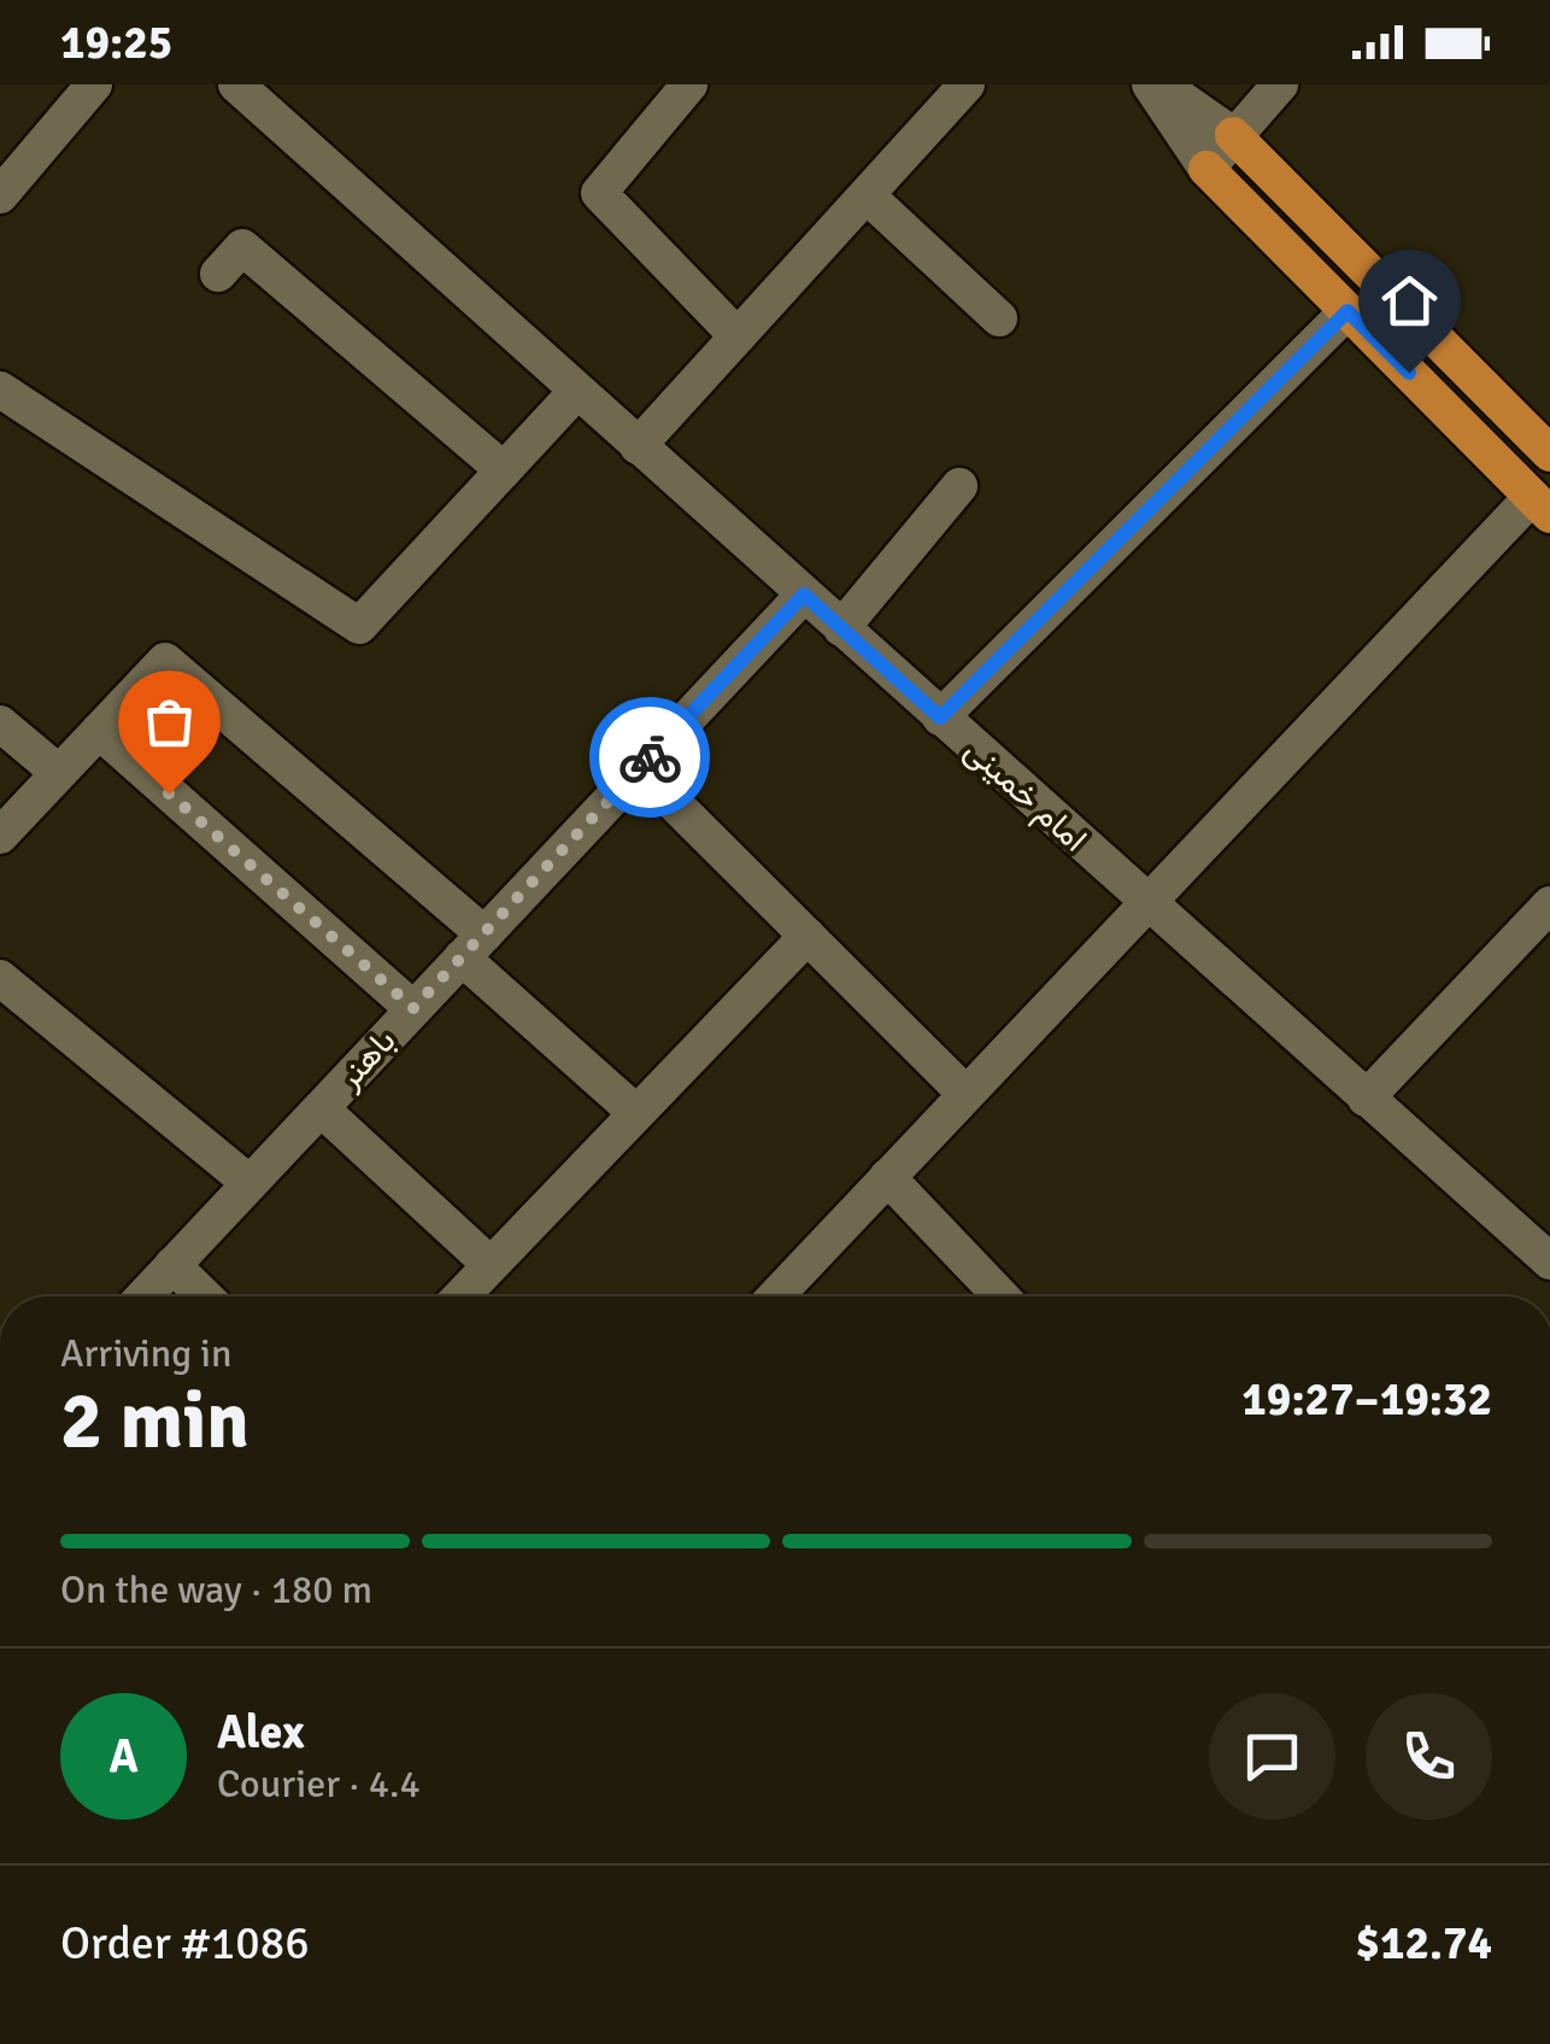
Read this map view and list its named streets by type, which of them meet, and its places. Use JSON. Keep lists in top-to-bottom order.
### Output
{
  "streets": {
    "street": ["امام خمینی", "باهنر"]
  },
  "crossings": [
    ["امام خمینی", "باهنر"]
  ],
  "page": {
    "status": "19:25",
    "heading": ["2 min", "Arriving in", "19:27–19:32"],
    "panel": [
      "Alex",
      "Courier · 4.4",
      "Order #1086",
      "$12.74"
    ],
    "bar": "On the way · 180 m",
    "round": "A"
  }
}
